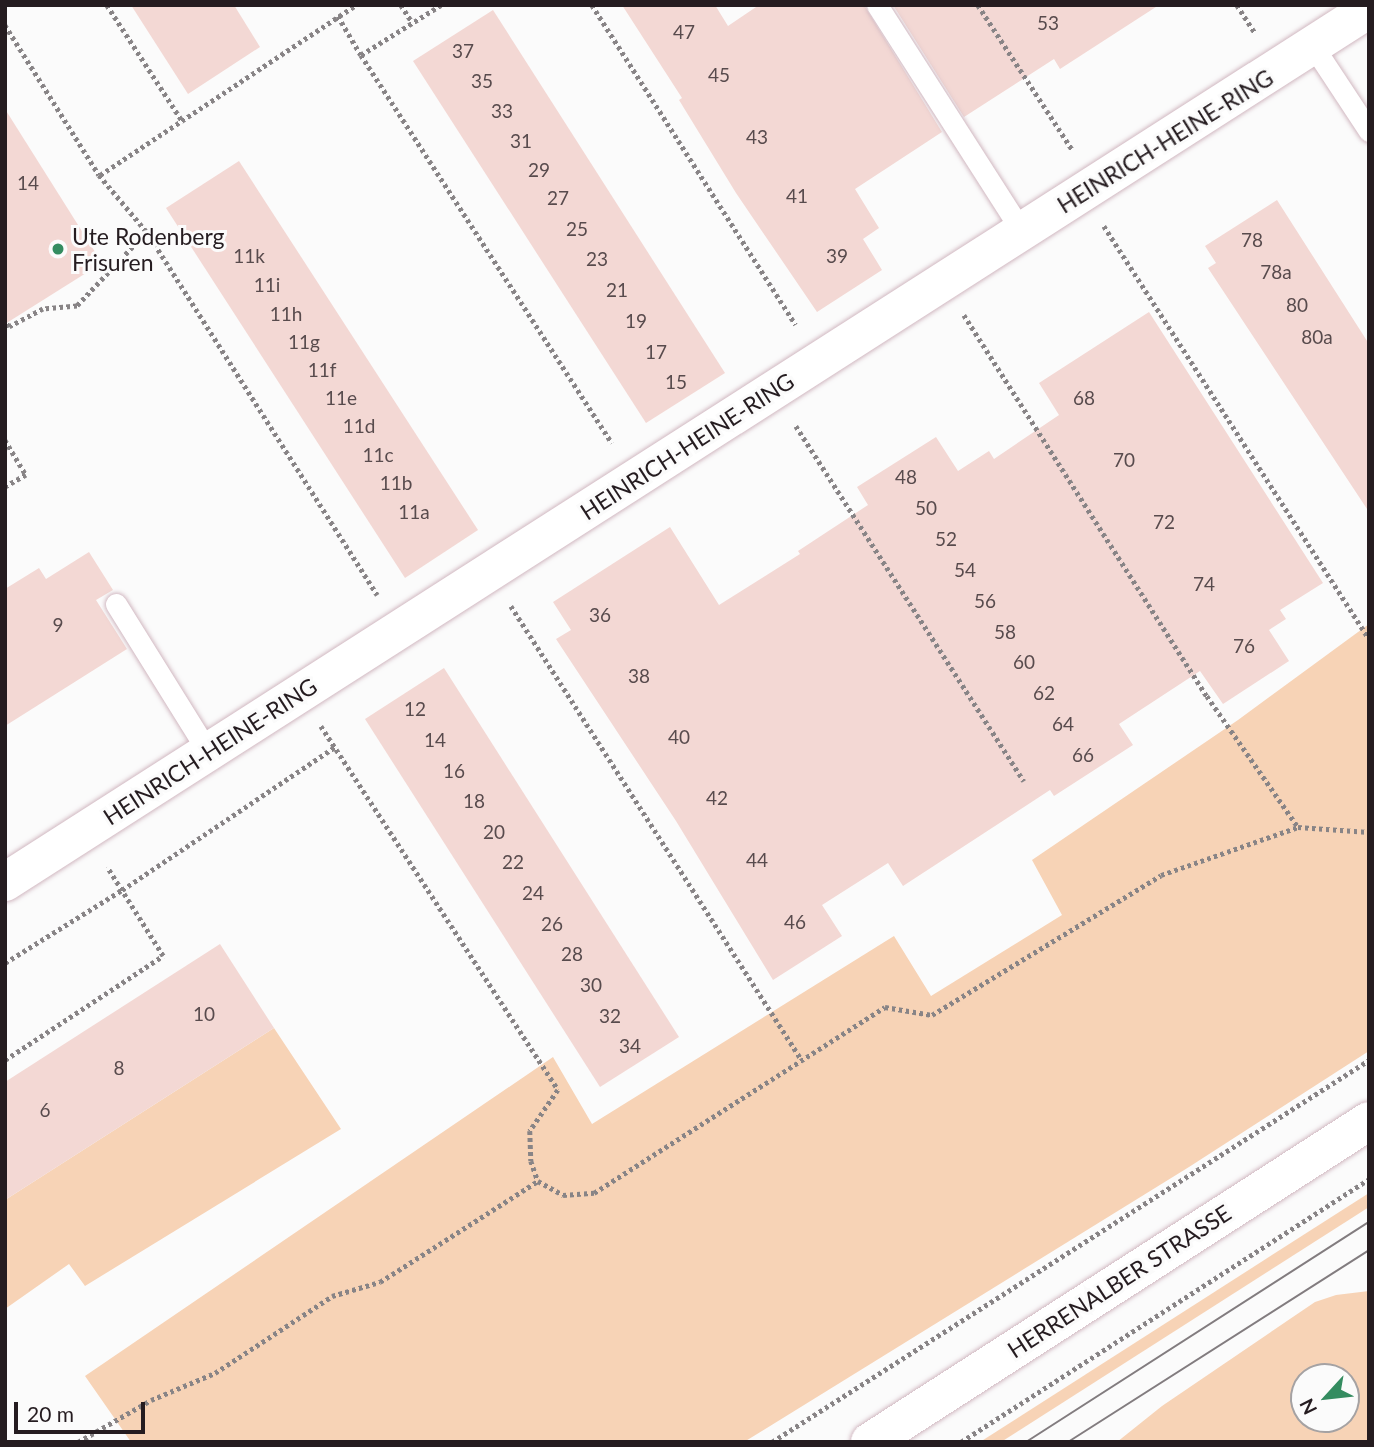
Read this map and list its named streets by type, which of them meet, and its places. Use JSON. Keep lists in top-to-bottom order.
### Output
{
  "streets": {
    "street": ["HEINRICH-HEINE-RING", "HERRENALBER STRASSE"]
  },
  "places": ["Ute Rodenberg Frisuren"],
  "house_numbers": [
    "53",
    "47",
    "37",
    "45",
    "35",
    "33",
    "43",
    "31",
    "29",
    "14",
    "41",
    "27",
    "25",
    "78",
    "11k",
    "39",
    "23",
    "78a",
    "11i",
    "21",
    "80",
    "11h",
    "19",
    "80a",
    "11g",
    "17",
    "11f",
    "15",
    "11e",
    "68",
    "11d",
    "11c",
    "70",
    "48",
    "11b",
    "50",
    "11a",
    "72",
    "52",
    "54",
    "74",
    "56",
    "36",
    "9",
    "58",
    "76",
    "60",
    "38",
    "62",
    "12",
    "64",
    "40",
    "14",
    "66",
    "16",
    "42",
    "18",
    "20",
    "44",
    "22",
    "24",
    "46",
    "26",
    "28",
    "30",
    "10",
    "32",
    "34",
    "8",
    "6"
  ],
  "scale_bar": "20 m",
  "north": "bottom left"
}
